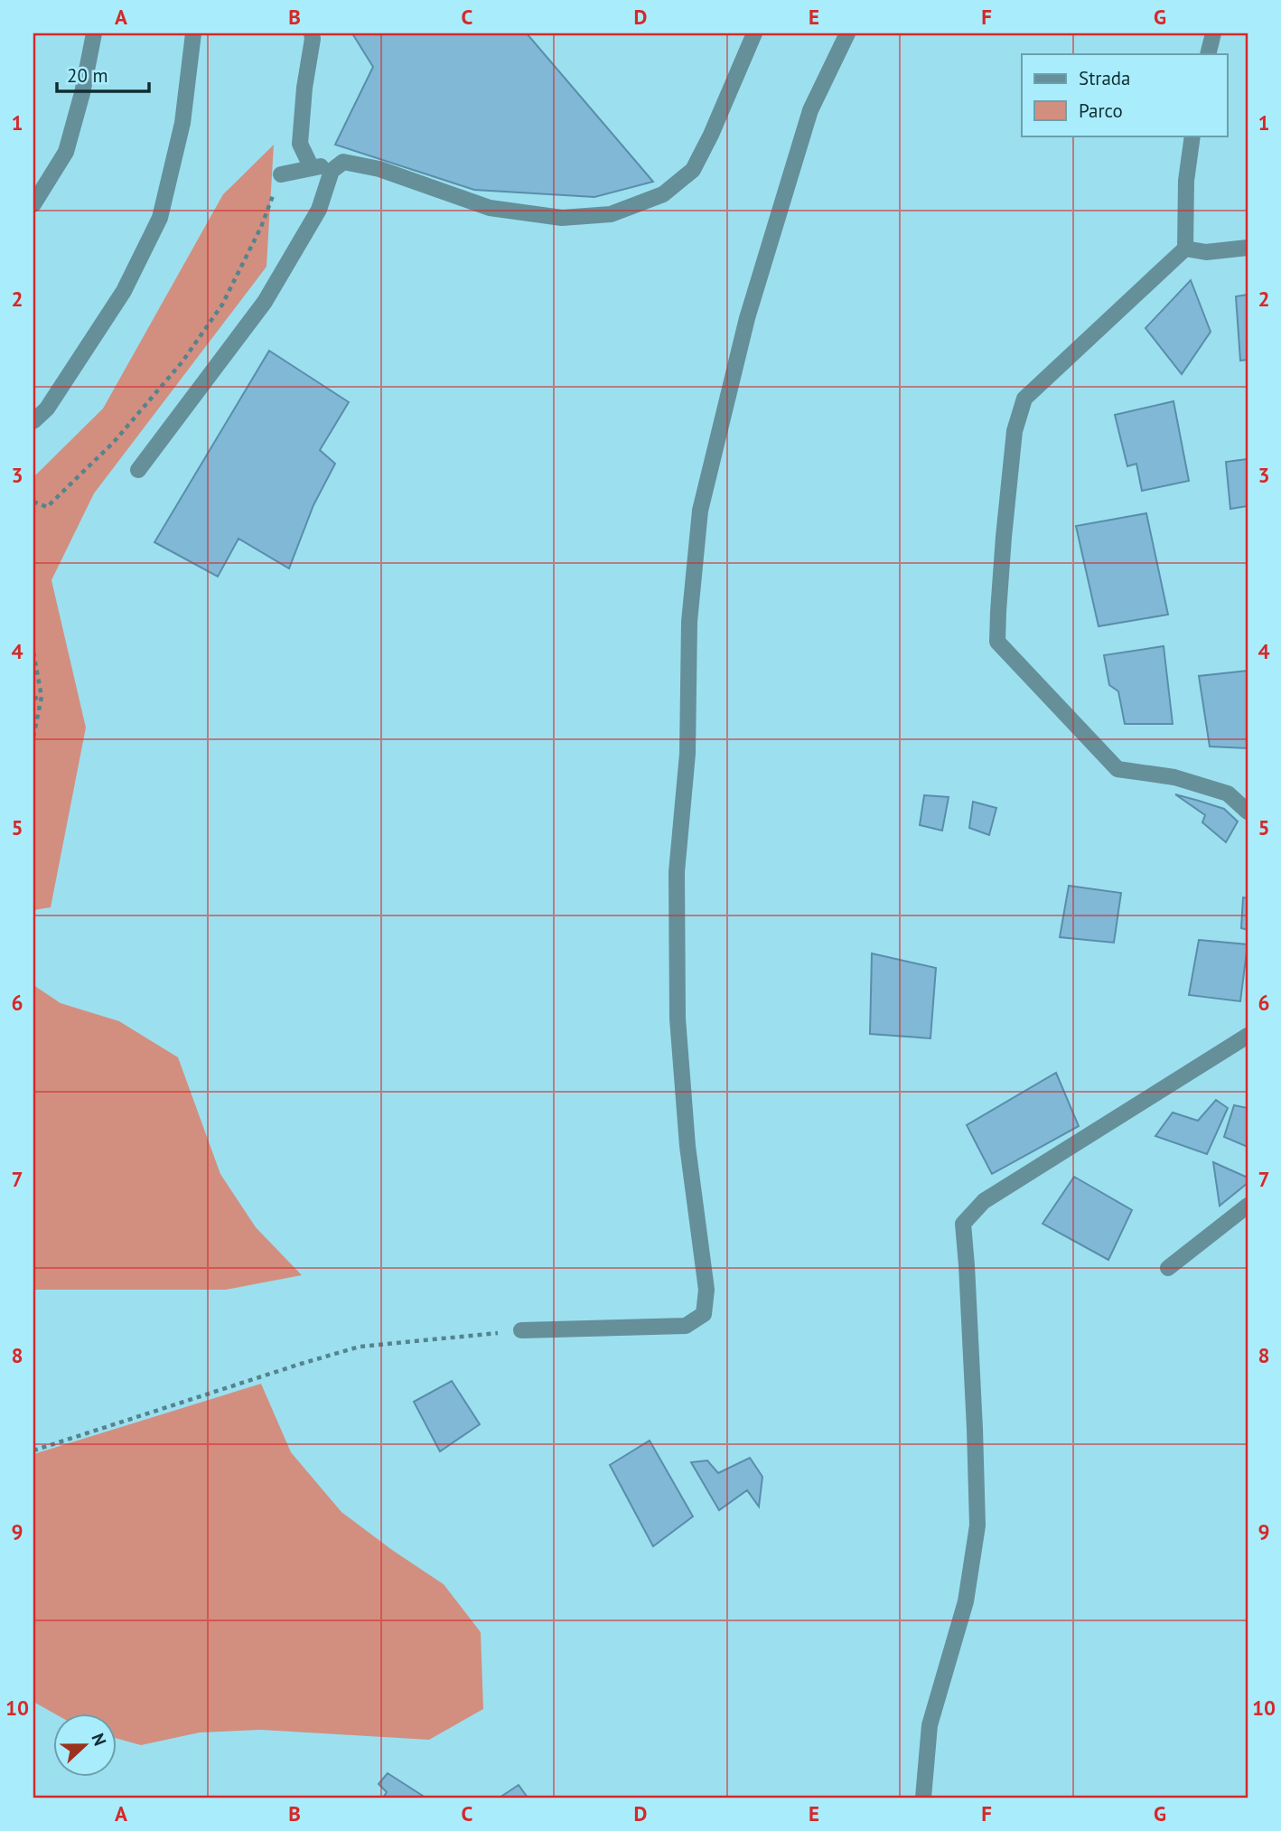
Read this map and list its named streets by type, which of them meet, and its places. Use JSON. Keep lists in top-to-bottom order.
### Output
{
  "legend": ["Strada", "Parco"],
  "scale_bar": "20 m",
  "north": "right",
  "grid": {
    "columns": [
      "A",
      "B",
      "C",
      "D",
      "E",
      "F",
      "G"
    ],
    "rows": [
      "1",
      "2",
      "3",
      "4",
      "5",
      "6",
      "7",
      "8",
      "9",
      "10"
    ]
  }
}
